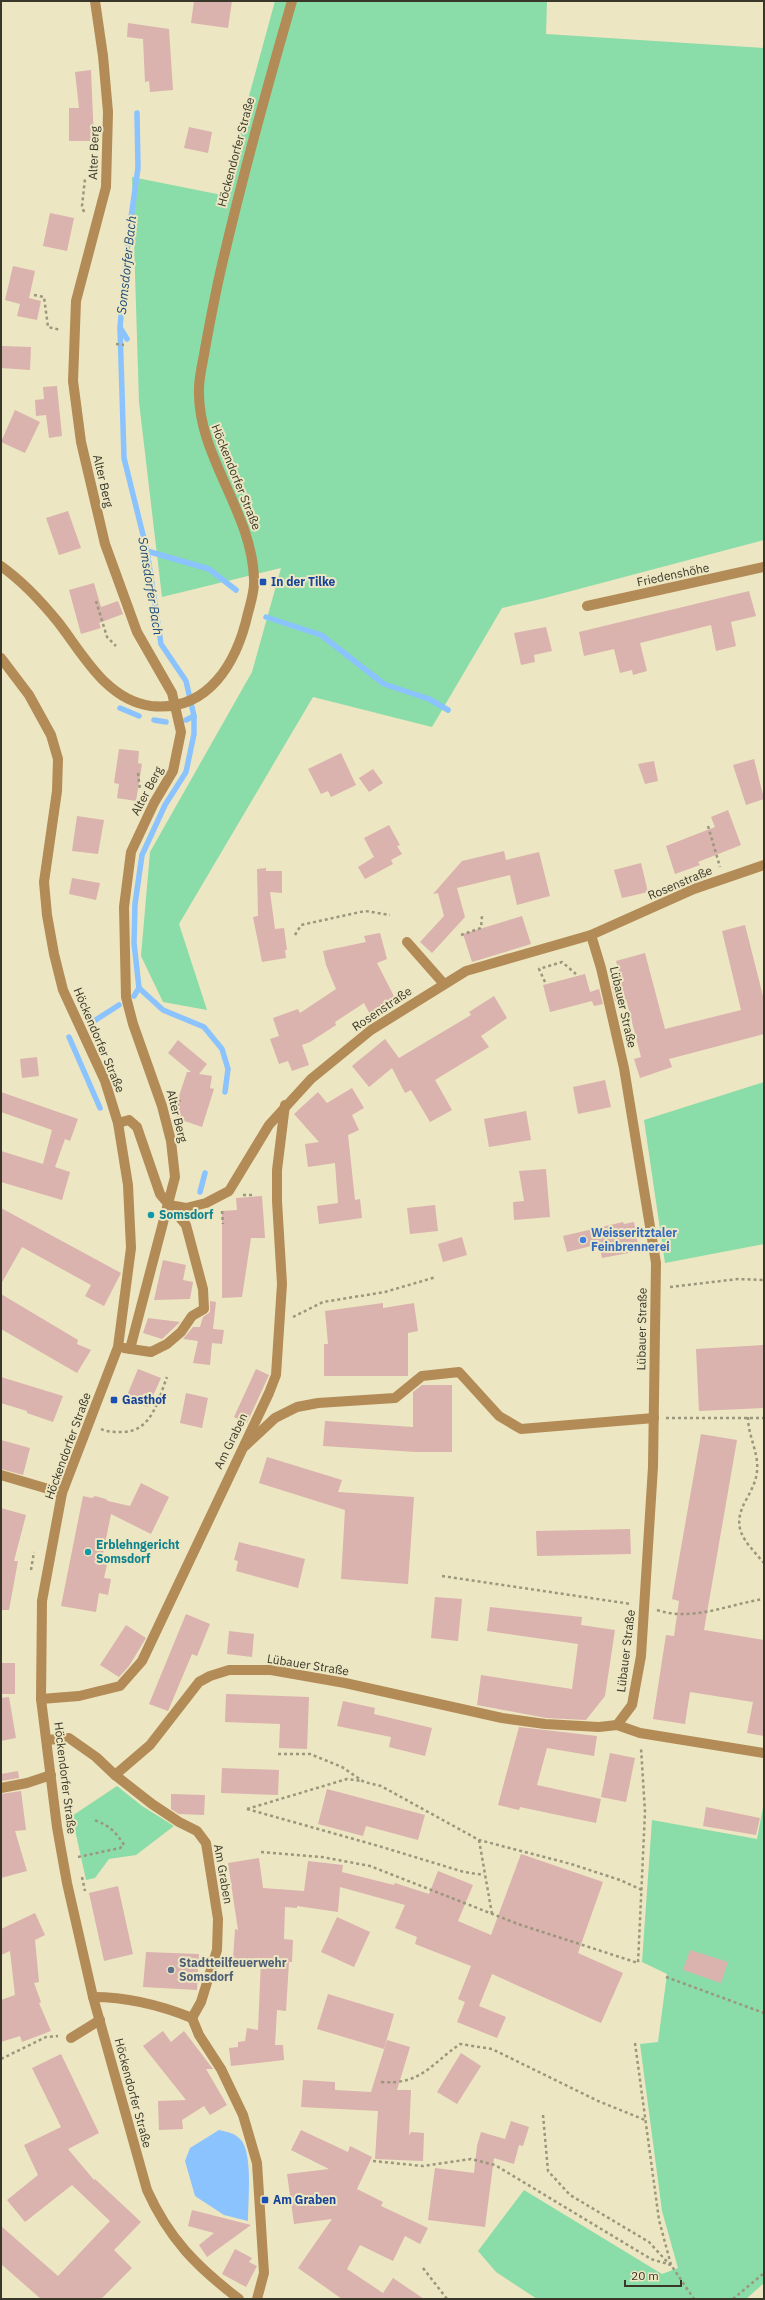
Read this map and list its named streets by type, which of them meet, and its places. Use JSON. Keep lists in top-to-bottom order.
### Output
{
  "streets": {
    "street": [
      "Höckendorfer Straße",
      "Alter Berg",
      "Friedenshöhe",
      "Rosenstraße",
      "Lübauer Straße",
      "Am Graben"
    ]
  },
  "crossings": [
    ["Höckendorfer Straße", "Alter Berg"],
    ["Höckendorfer Straße", "Am Graben"],
    ["Alter Berg", "Rosenstraße"],
    ["Rosenstraße", "Lübauer Straße"],
    ["Rosenstraße", "Am Graben"],
    ["Lübauer Straße", "Am Graben"]
  ],
  "water": ["Somsdorfer Bach"],
  "places": {
    "transit": ["In der Tilke", "Gasthof", "Am Graben"],
    "other": [
      "Somsdorf",
      "Weisseritztaler Feinbrennerei",
      "Erblehngericht Somsdorf",
      "Stadtteilfeuerwehr Somsdorf"
    ]
  },
  "scale_bar": "20 m"
}
